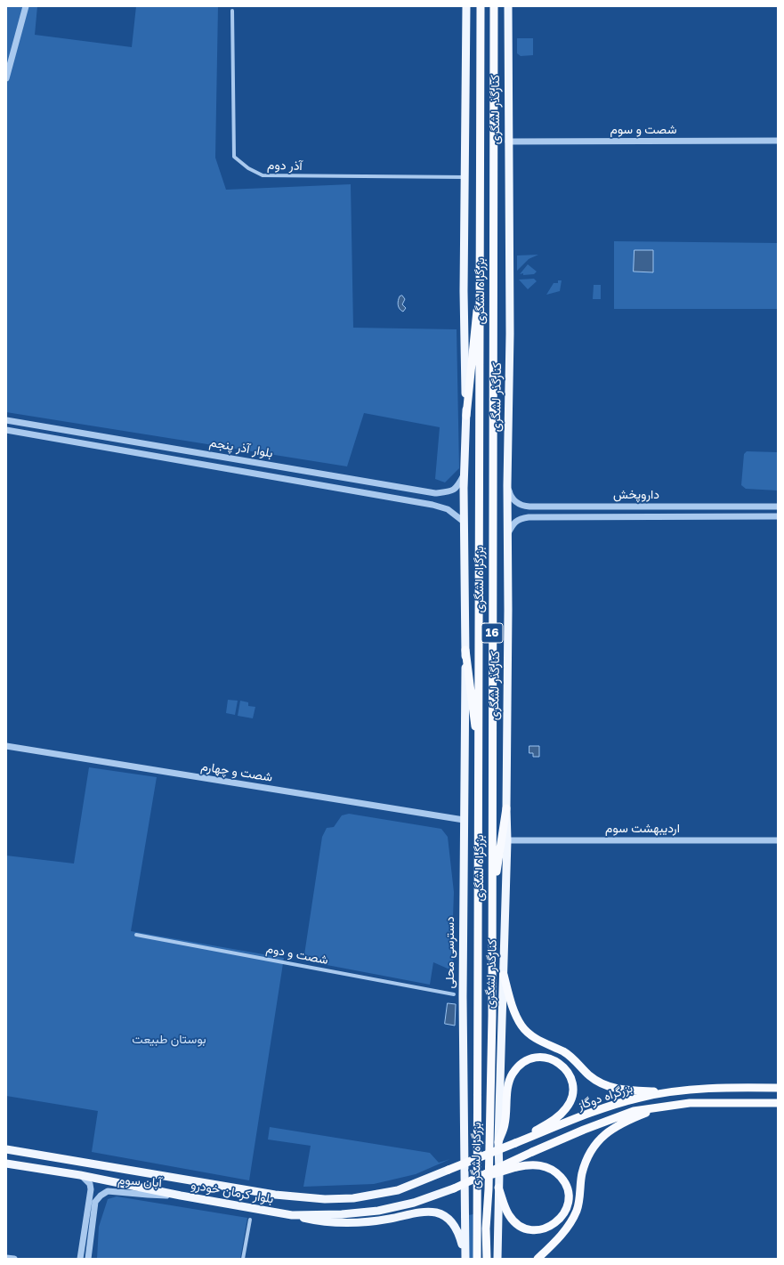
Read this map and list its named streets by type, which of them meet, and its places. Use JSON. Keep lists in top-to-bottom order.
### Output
{
  "streets": {
    "highway": ["بزرگراه لشگری", "16", "بزرگراه دوگاز"],
    "main road": ["کنارگذر لشگری", "دسترسی محلی", "بلوار کرمان خودرو"],
    "street": [
      "شصت و سوم",
      "آذر دوم",
      "بلوار آذر پنجم",
      "داروپخش",
      "شصت و چهارم",
      "اردیبهشت سوم",
      "شصت و دوم",
      "آبان سوم"
    ]
  },
  "crossings": [
    ["کنارگذر لشگری", "شصت و سوم"],
    ["کنارگذر لشگری", "داروپخش"],
    ["کنارگذر لشگری", "اردیبهشت سوم"],
    ["شصت و چهارم", "دسترسی محلی"],
    ["بزرگراه دوگاز", "بلوار کرمان خودرو"],
    ["آبان سوم", "بلوار کرمان خودرو"]
  ],
  "parks": ["بوستان طبیعت"]
}
